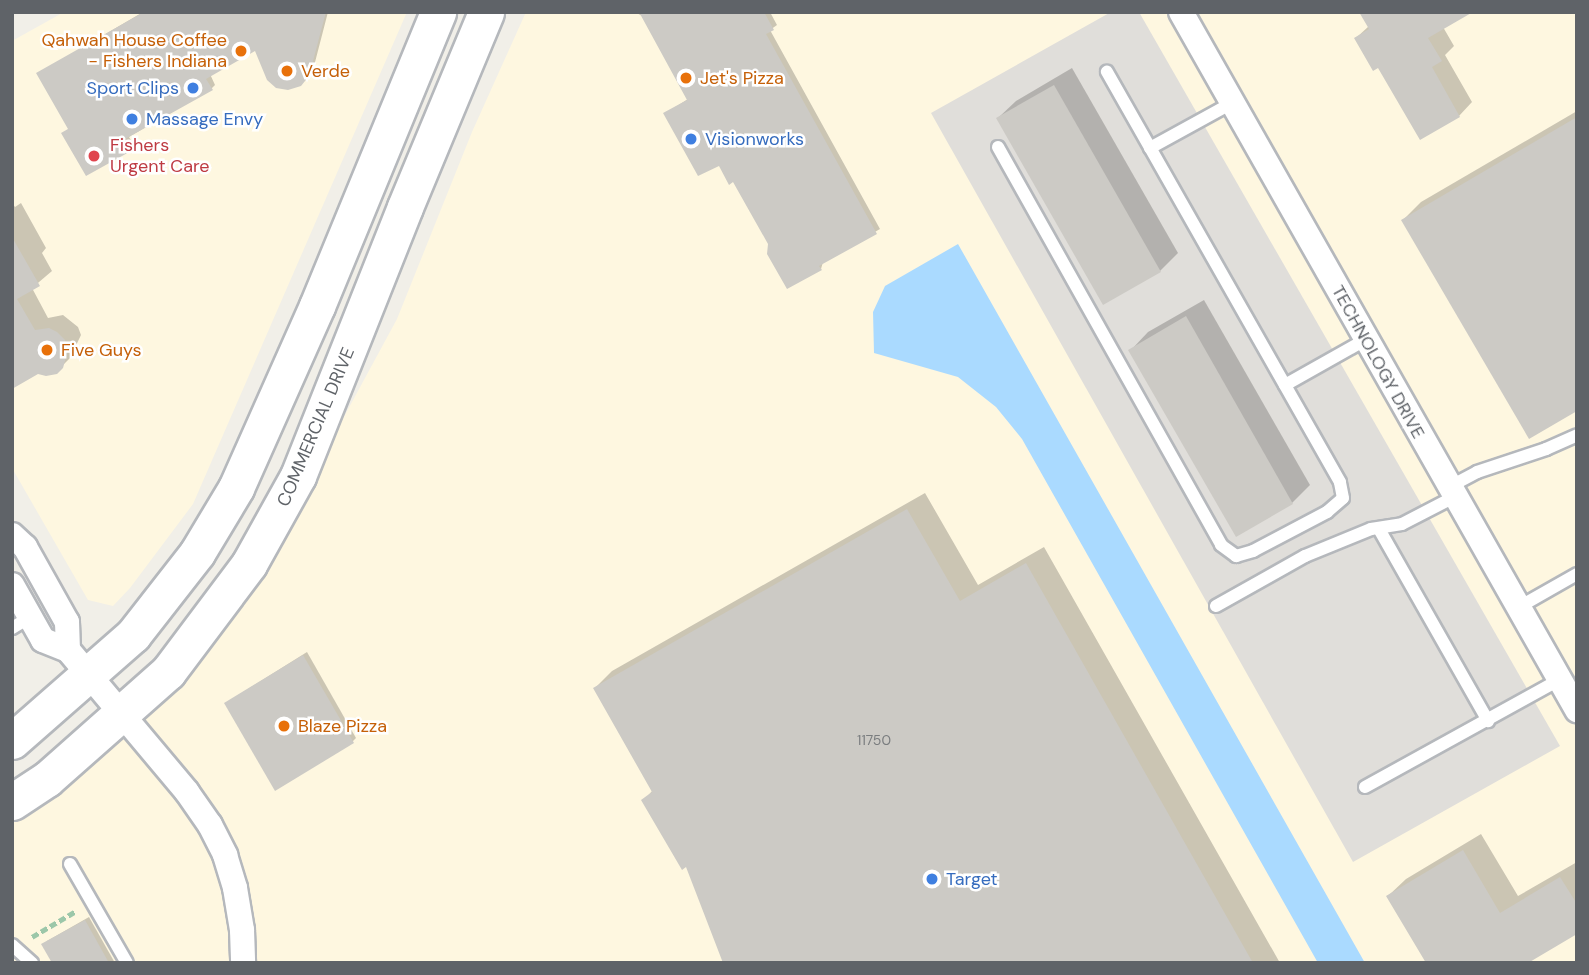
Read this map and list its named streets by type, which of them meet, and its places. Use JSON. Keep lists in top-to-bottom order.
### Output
{
  "streets": {
    "street": ["TECHNOLOGY DRIVE", "COMMERCIAL DRIVE"]
  },
  "places": [
    "Qahwah House Coffee - Fishers Indiana",
    "Verde",
    "Jet's Pizza",
    "Sport Clips",
    "Massage Envy",
    "Visionworks",
    "Fishers Urgent Care",
    "Five Guys",
    "Blaze Pizza",
    "Target"
  ],
  "house_numbers": ["11750"]
}
